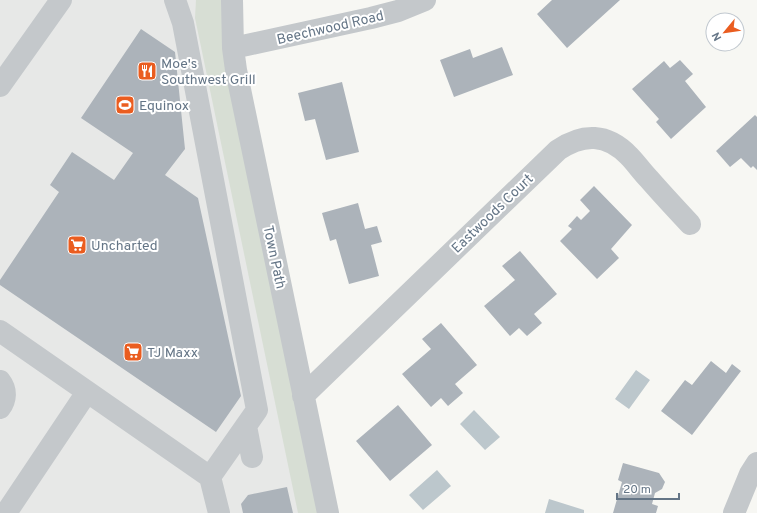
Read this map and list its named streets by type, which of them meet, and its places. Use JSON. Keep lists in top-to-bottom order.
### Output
{
  "streets": {
    "street": ["Beechwood Road", "Eastwoods Court", "Town Path"]
  },
  "crossings": [
    ["Beechwood Road", "Town Path"],
    ["Eastwoods Court", "Town Path"]
  ],
  "places": {
    "restaurant": ["Moe's Southwest Grill"],
    "sports": ["Equinox"],
    "supermarket": ["Uncharted", "TJ Maxx"]
  },
  "scale_bar": "20 m",
  "north": "bottom left"
}
